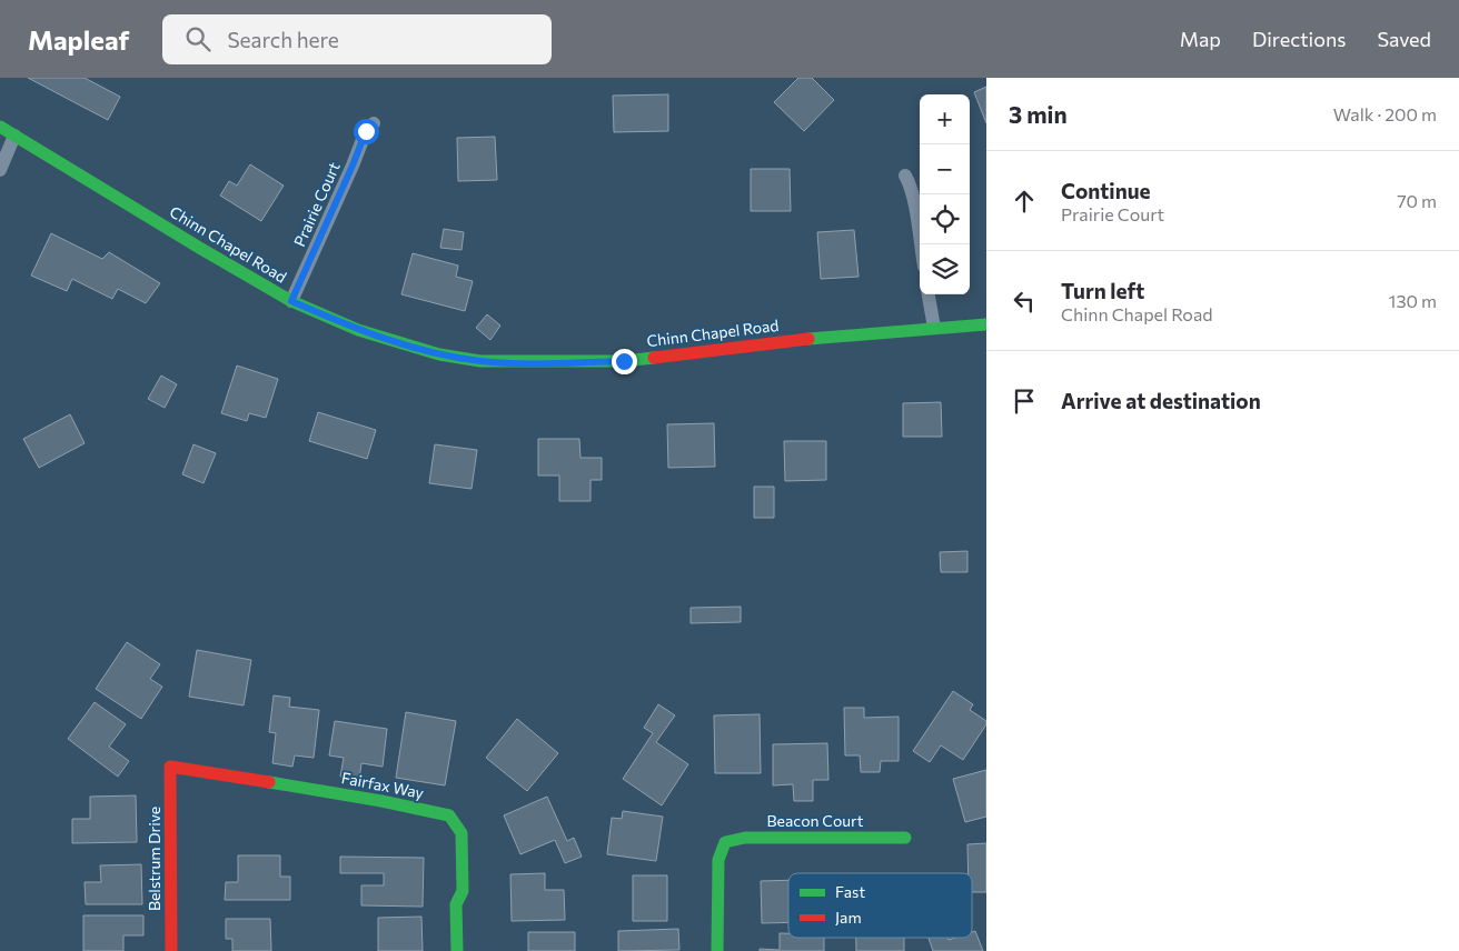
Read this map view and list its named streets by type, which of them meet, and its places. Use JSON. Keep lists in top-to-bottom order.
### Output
{
  "streets": {
    "street": [
      "Prairie Court",
      "Chinn Chapel Road",
      "Fairfax Way",
      "Beacon Court",
      "Belstrum Drive"
    ]
  },
  "crossings": [
    ["Prairie Court", "Chinn Chapel Road"],
    ["Fairfax Way", "Belstrum Drive"]
  ],
  "legend": ["Fast", "Jam"],
  "page": {
    "header": "Mapleaf",
    "search": "Search here",
    "nav": ["Map", "Directions", "Saved"],
    "heading": ["3 min", "Walk · 200 m"],
    "map_buttons": ["+", "−"],
    "list": [
      ["Continue", "Prairie Court", "70 m"],
      ["Turn left", "Chinn Chapel Road", "130 m"],
      "Arrive at destination"
    ]
  }
}
